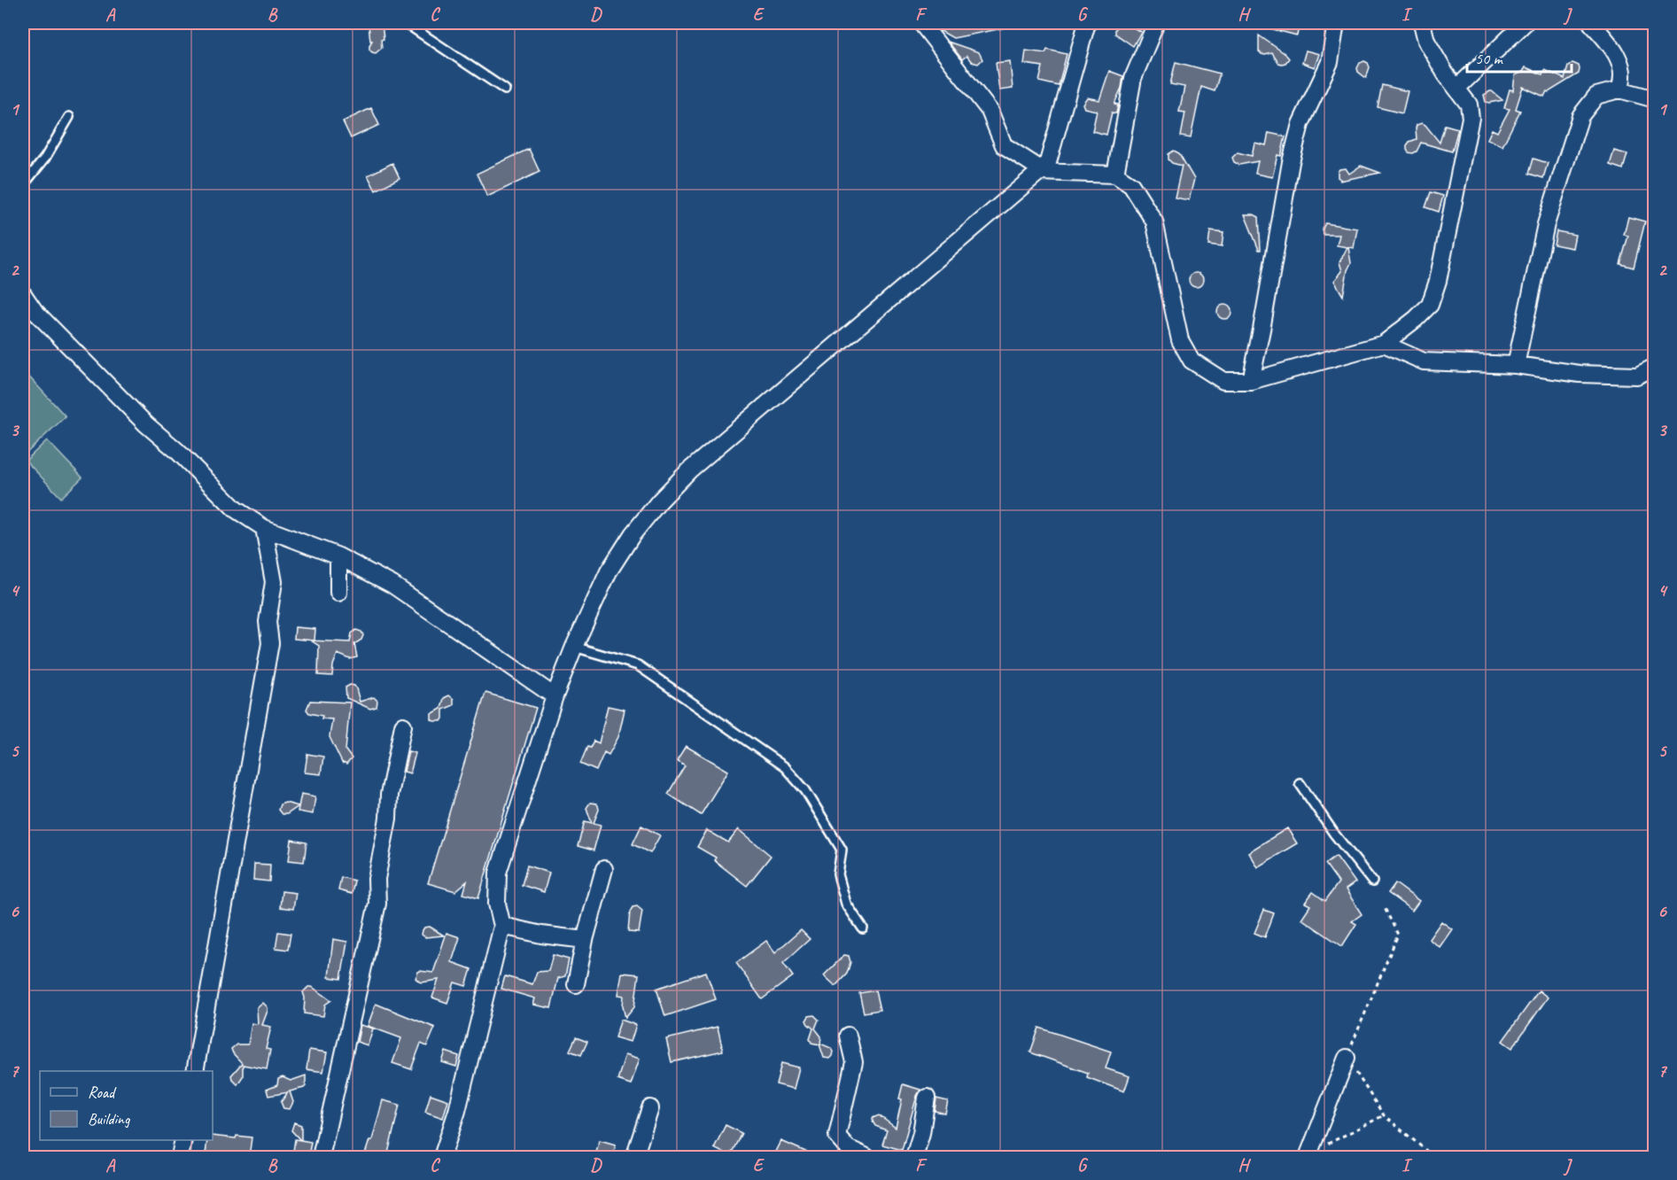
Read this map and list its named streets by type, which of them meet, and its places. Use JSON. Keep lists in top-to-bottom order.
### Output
{
  "legend": ["Road", "Building"],
  "scale_bar": "50 m",
  "grid": {
    "columns": [
      "A",
      "B",
      "C",
      "D",
      "E",
      "F",
      "G",
      "H",
      "I",
      "J"
    ],
    "rows": [
      "1",
      "2",
      "3",
      "4",
      "5",
      "6",
      "7"
    ]
  }
}
